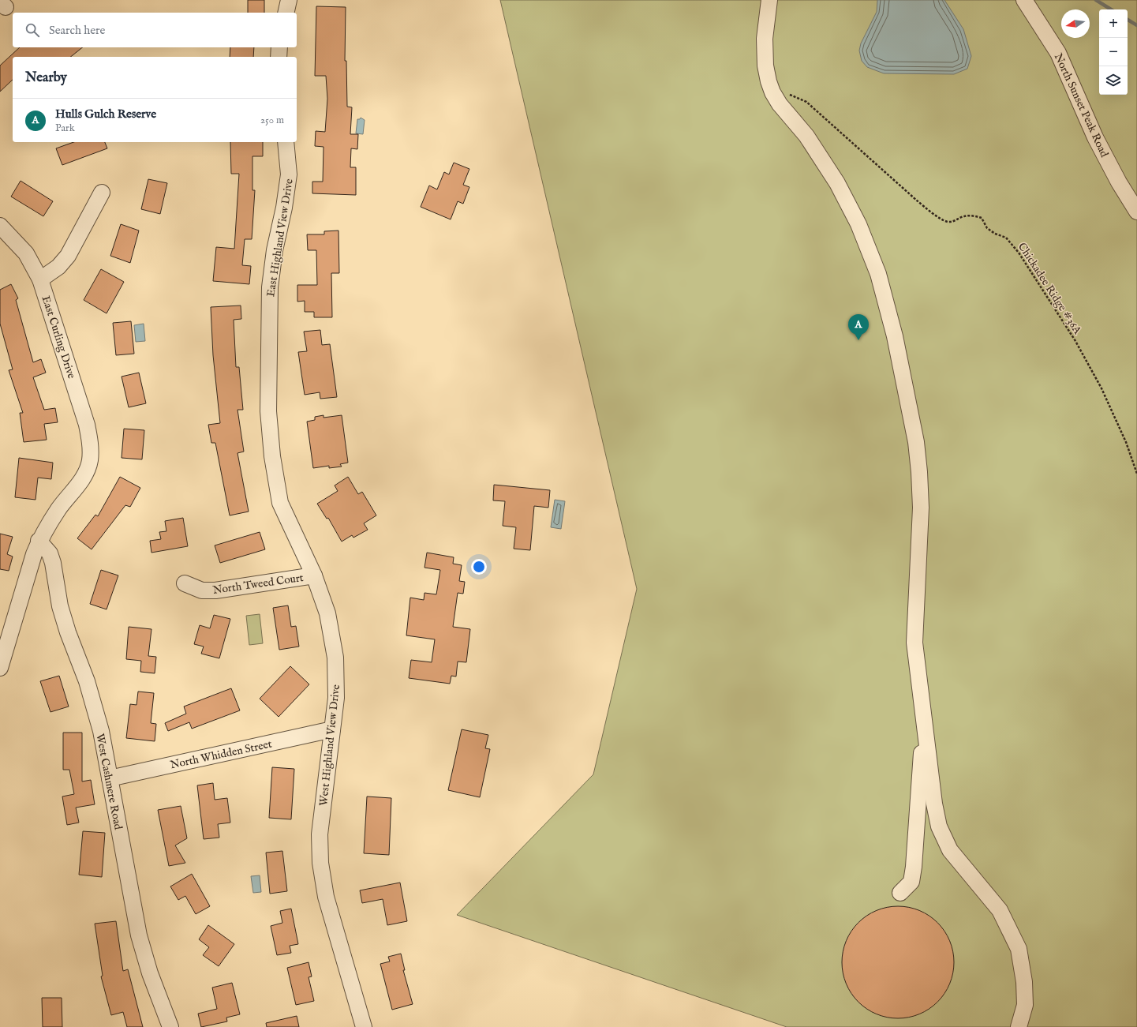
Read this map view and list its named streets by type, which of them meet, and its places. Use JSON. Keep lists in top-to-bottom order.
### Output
{
  "streets": {
    "street": [
      "North Sunset Peak Road",
      "East Highland View Drive",
      "East Curling Drive",
      "North Tweed Court",
      "West Highland View Drive",
      "North Whidden Street",
      "West Cashmere Road"
    ],
    "path": ["Chickadee Ridge #36A"]
  },
  "crossings": [
    ["East Highland View Drive", "West Highland View Drive"],
    ["East Curling Drive", "West Cashmere Road"],
    ["North Tweed Court", "West Highland View Drive"],
    ["West Highland View Drive", "North Whidden Street"],
    ["North Whidden Street", "West Cashmere Road"]
  ],
  "north": "left",
  "page": {
    "map_buttons": ["+", "−"],
    "search": "Search here",
    "heading": "Nearby",
    "list": [
      {
        "mark": "A",
        "name": "Hulls Gulch Reserve",
        "note": "Park",
        "value": "250 m"
      }
    ],
    "pins": "A"
  }
}
